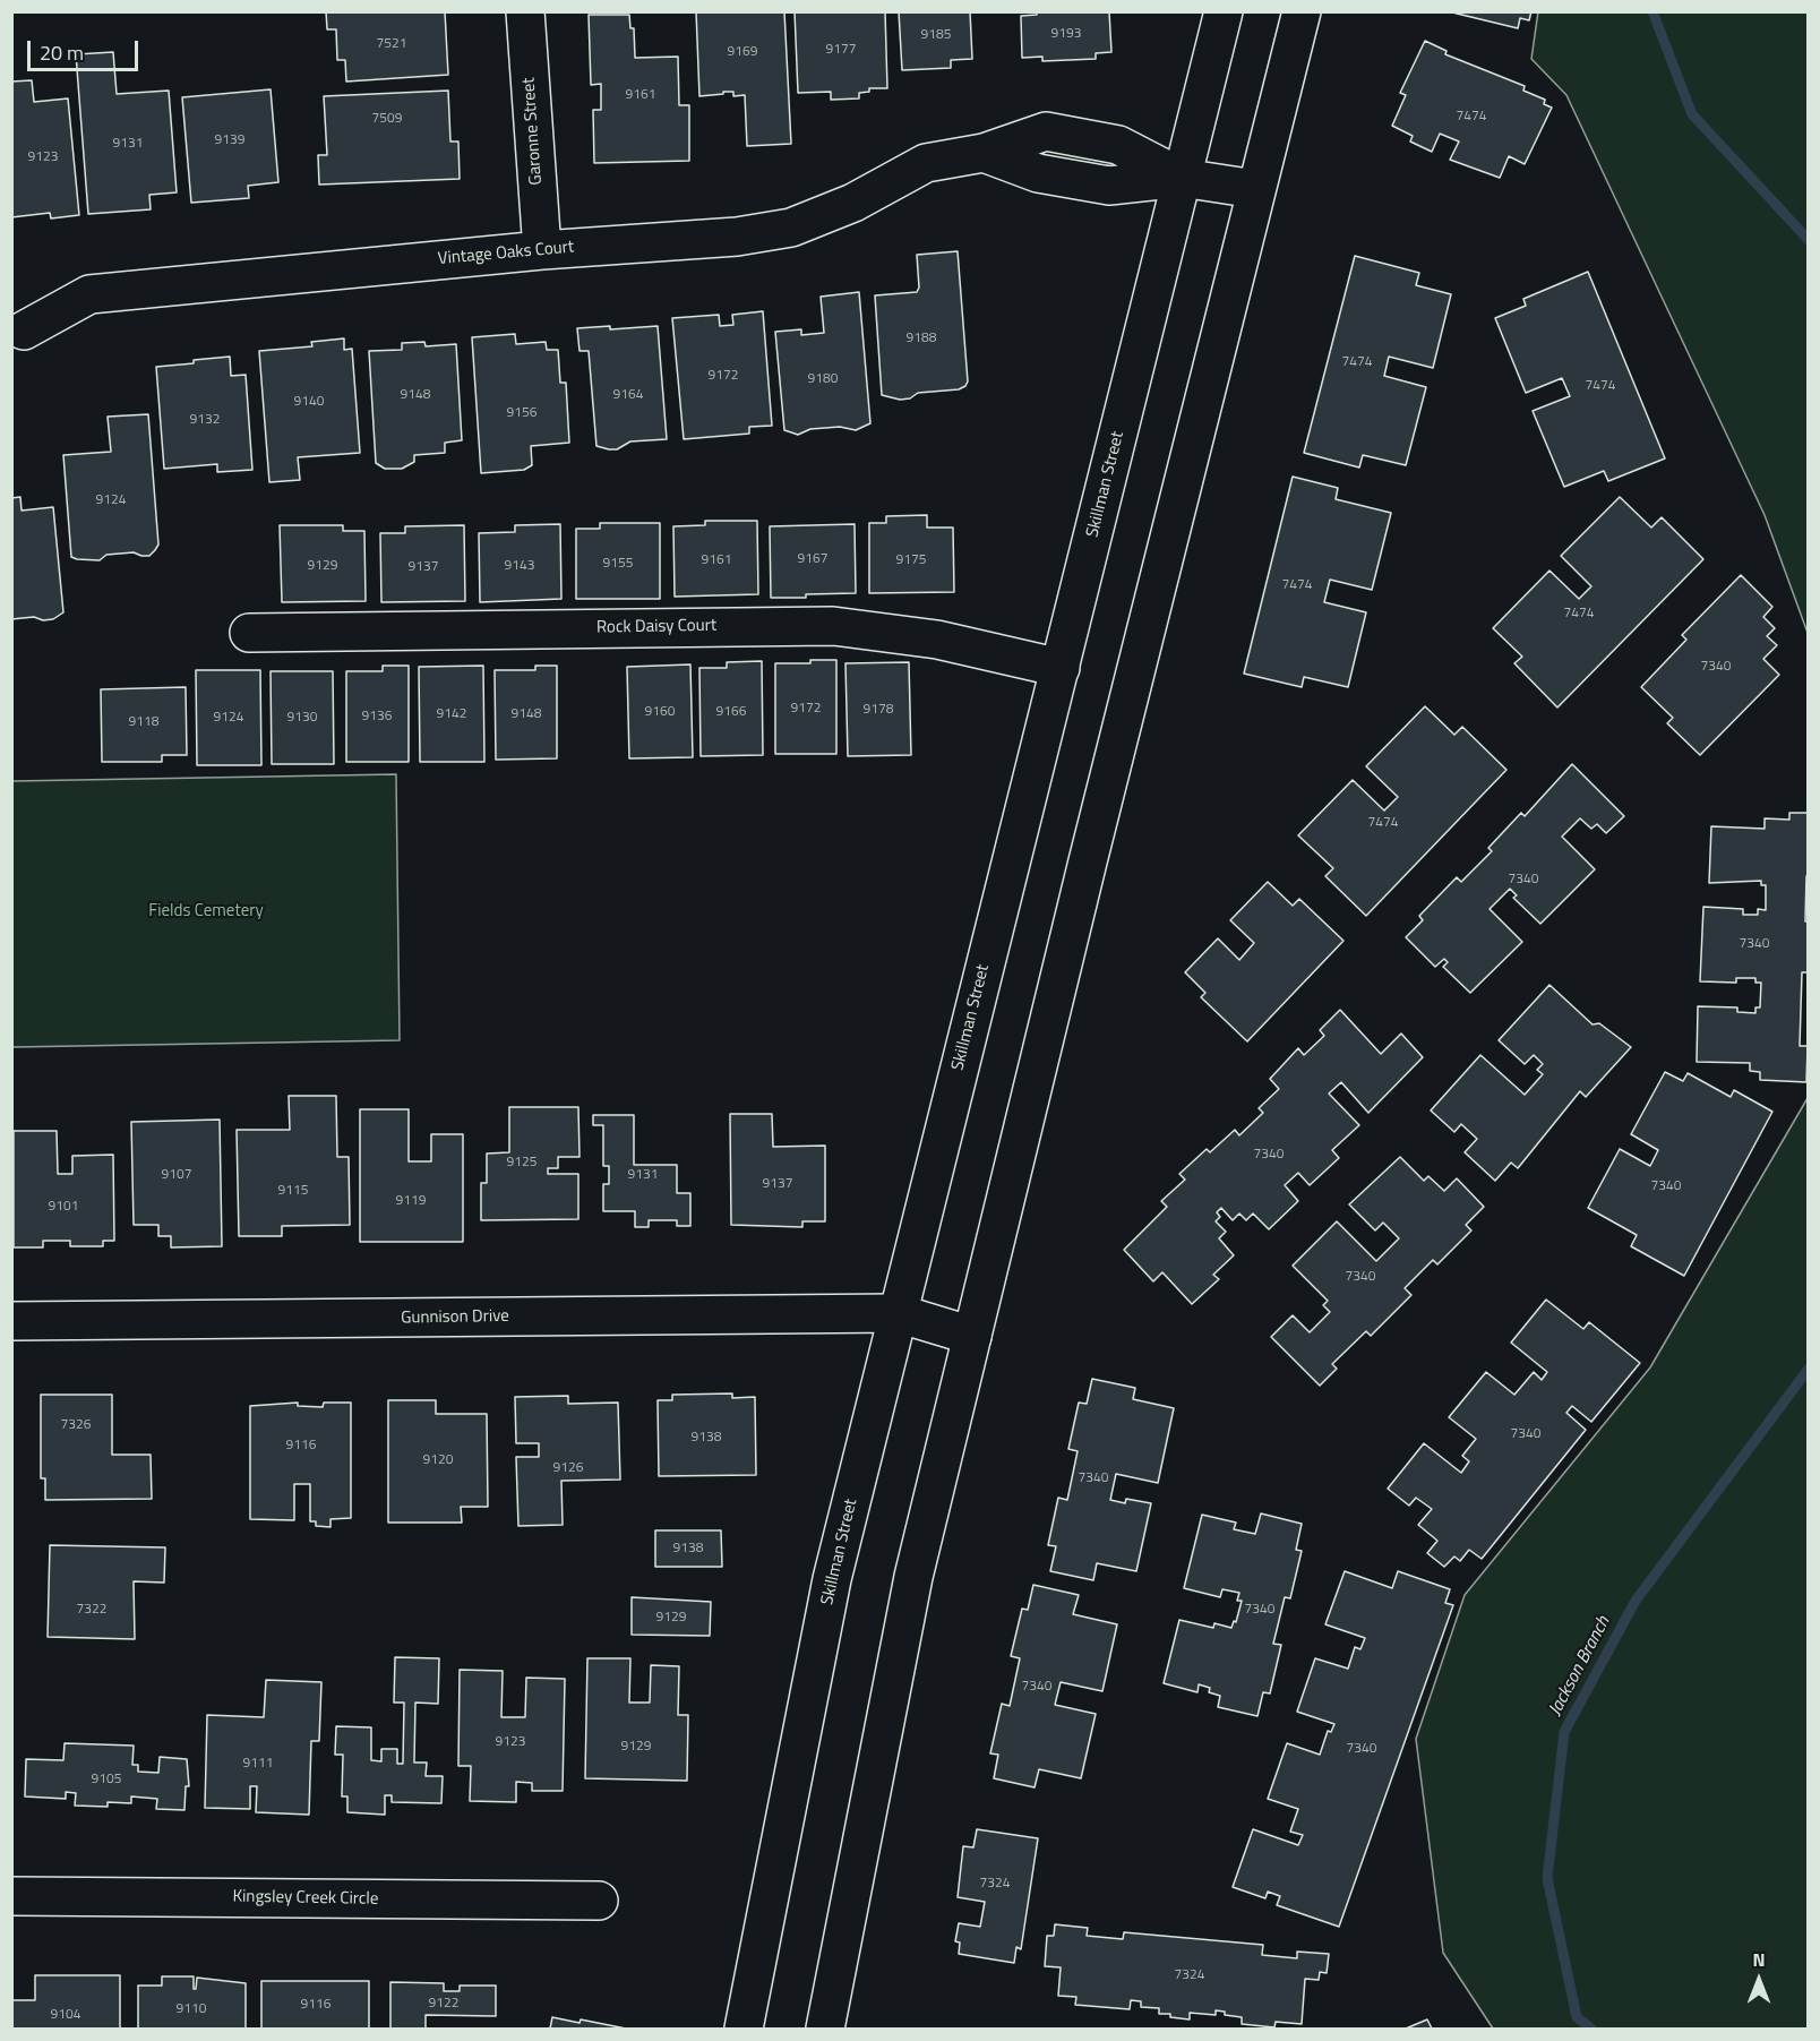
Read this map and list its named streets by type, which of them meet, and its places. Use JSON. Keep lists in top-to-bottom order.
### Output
{
  "streets": {
    "main road": [
      "Garonne Street",
      "Vintage Oaks Court",
      "Skillman Street",
      "Rock Daisy Court",
      "Gunnison Drive",
      "Kingsley Creek Circle"
    ]
  },
  "crossings": [
    ["Garonne Street", "Vintage Oaks Court"],
    ["Vintage Oaks Court", "Skillman Street"],
    ["Skillman Street", "Rock Daisy Court"],
    ["Skillman Street", "Gunnison Drive"]
  ],
  "water": ["Jackson Branch"],
  "parks": ["Fields Cemetery"],
  "house_numbers": [
    "9193",
    "9185",
    "7521",
    "9177",
    "9169",
    "9161",
    "7474",
    "7509",
    "9139",
    "9131",
    "9123",
    "9188",
    "7474",
    "9172",
    "9180",
    "7474",
    "9148",
    "9164",
    "9140",
    "9156",
    "9132",
    "9124",
    "9167",
    "9161",
    "9175",
    "9155",
    "9129",
    "9143",
    "9137",
    "7474",
    "7474",
    "7340",
    "9172",
    "9178",
    "9160",
    "9166",
    "9142",
    "9148",
    "9136",
    "9124",
    "9130",
    "9118",
    "7474",
    "7340",
    "7340",
    "7340",
    "9125",
    "9107",
    "9131",
    "9137",
    "7340",
    "9115",
    "9119",
    "9101",
    "7340",
    "7326",
    "7340",
    "9138",
    "9116",
    "9120",
    "9126",
    "7340",
    "9138",
    "7322",
    "7340",
    "9129",
    "7340",
    "9123",
    "9129",
    "7340",
    "9111",
    "9105",
    "7324",
    "7324",
    "9122",
    "9116",
    "9110",
    "9104"
  ],
  "scale_bar": "20 m",
  "north": "top"
}
